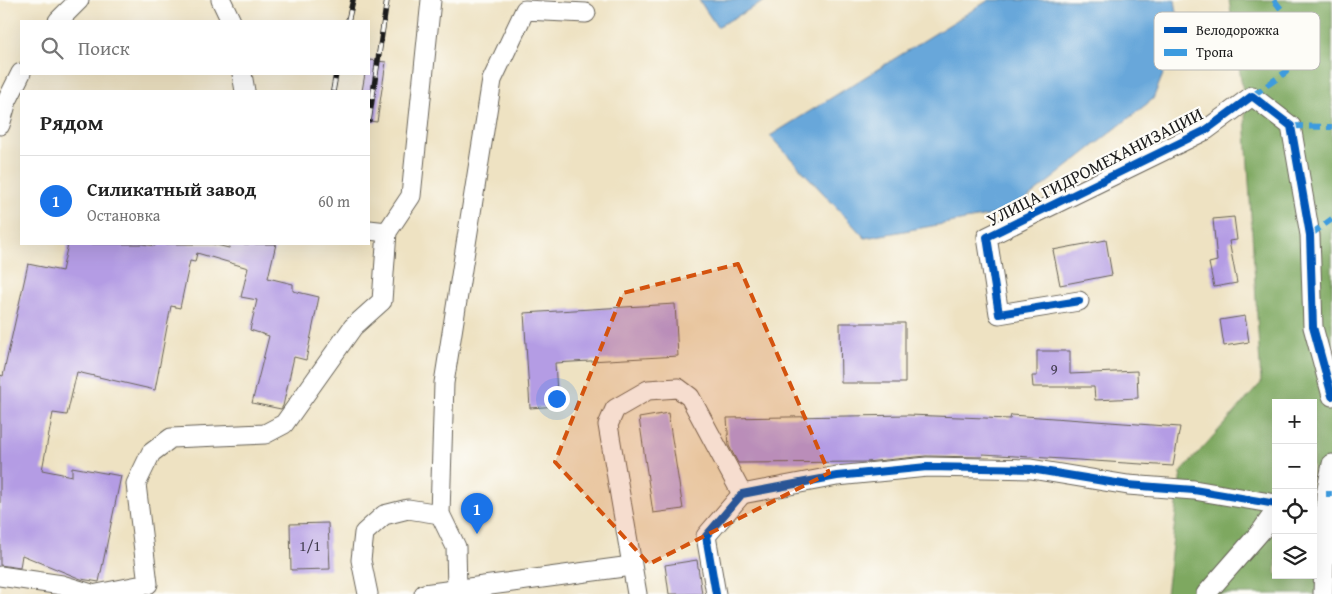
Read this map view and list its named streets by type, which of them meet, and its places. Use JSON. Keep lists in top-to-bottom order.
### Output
{
  "streets": {
    "street": ["УЛИЦА ГИДРОМЕХАНИЗАЦИИ"]
  },
  "house_numbers": ["9", "1/1"],
  "legend": ["Велодорожка", "Тропа"],
  "page": {
    "search": "Поиск",
    "heading": "Рядом",
    "list": [
      {
        "mark": "1",
        "name": "Силикатный завод",
        "note": "Остановка",
        "value": "60 m"
      }
    ],
    "map_buttons": ["+", "−"],
    "pins": "1"
  }
}
